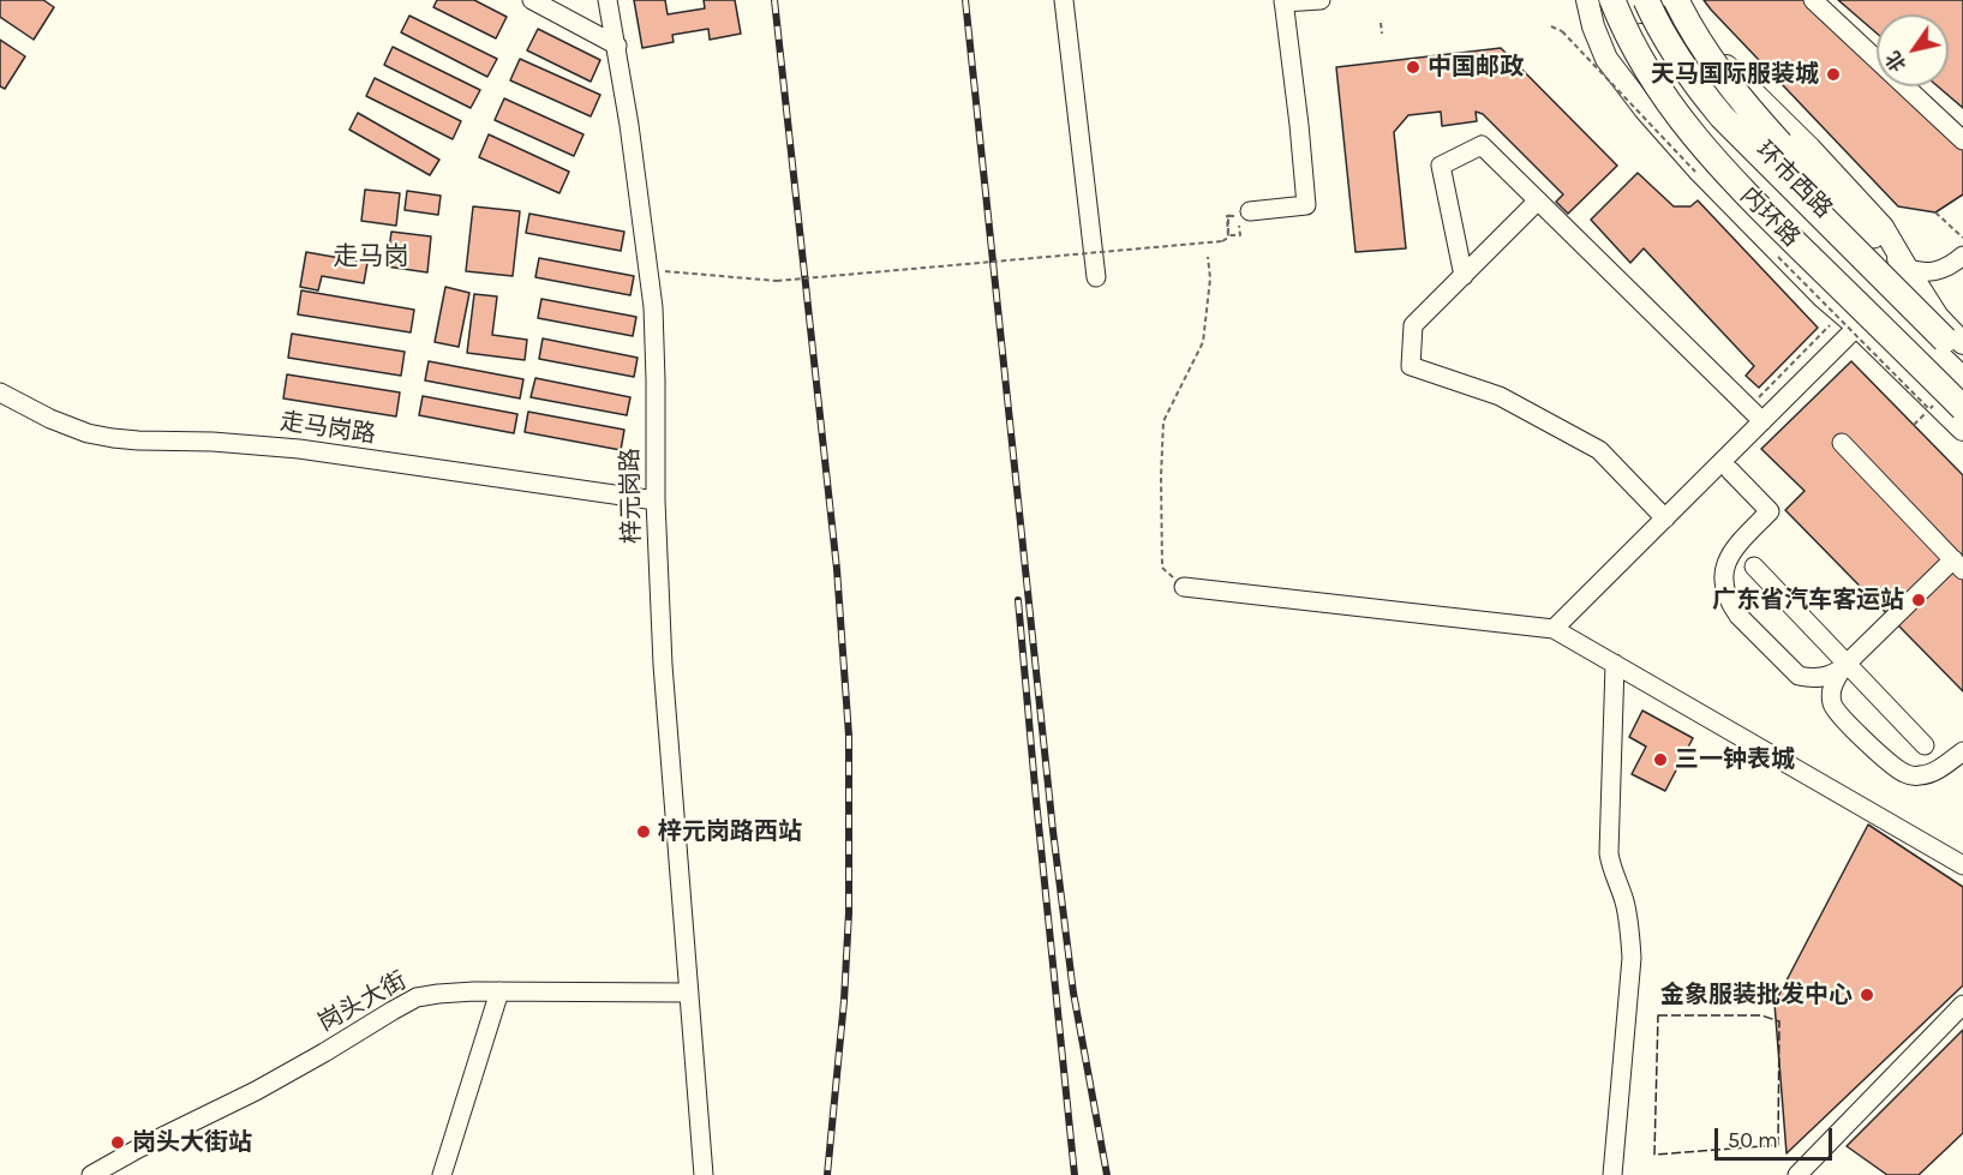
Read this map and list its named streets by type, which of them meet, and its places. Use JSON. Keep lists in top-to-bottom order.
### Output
{
  "streets": {
    "highway": ["内环路"],
    "main road": ["环市西路"],
    "street": ["走马岗路", "梓元岗路", "岗头大街"]
  },
  "crossings": [
    ["走马岗路", "梓元岗路"],
    ["梓元岗路", "岗头大街"]
  ],
  "districts": ["走马岗"],
  "places": [
    "中国邮政",
    "天马国际服装城",
    "广东省汽车客运站",
    "三一钟表城",
    "梓元岗路西站",
    "金象服装批发中心",
    "岗头大街站"
  ],
  "scale_bar": "50 m",
  "north": "bottom left"
}
